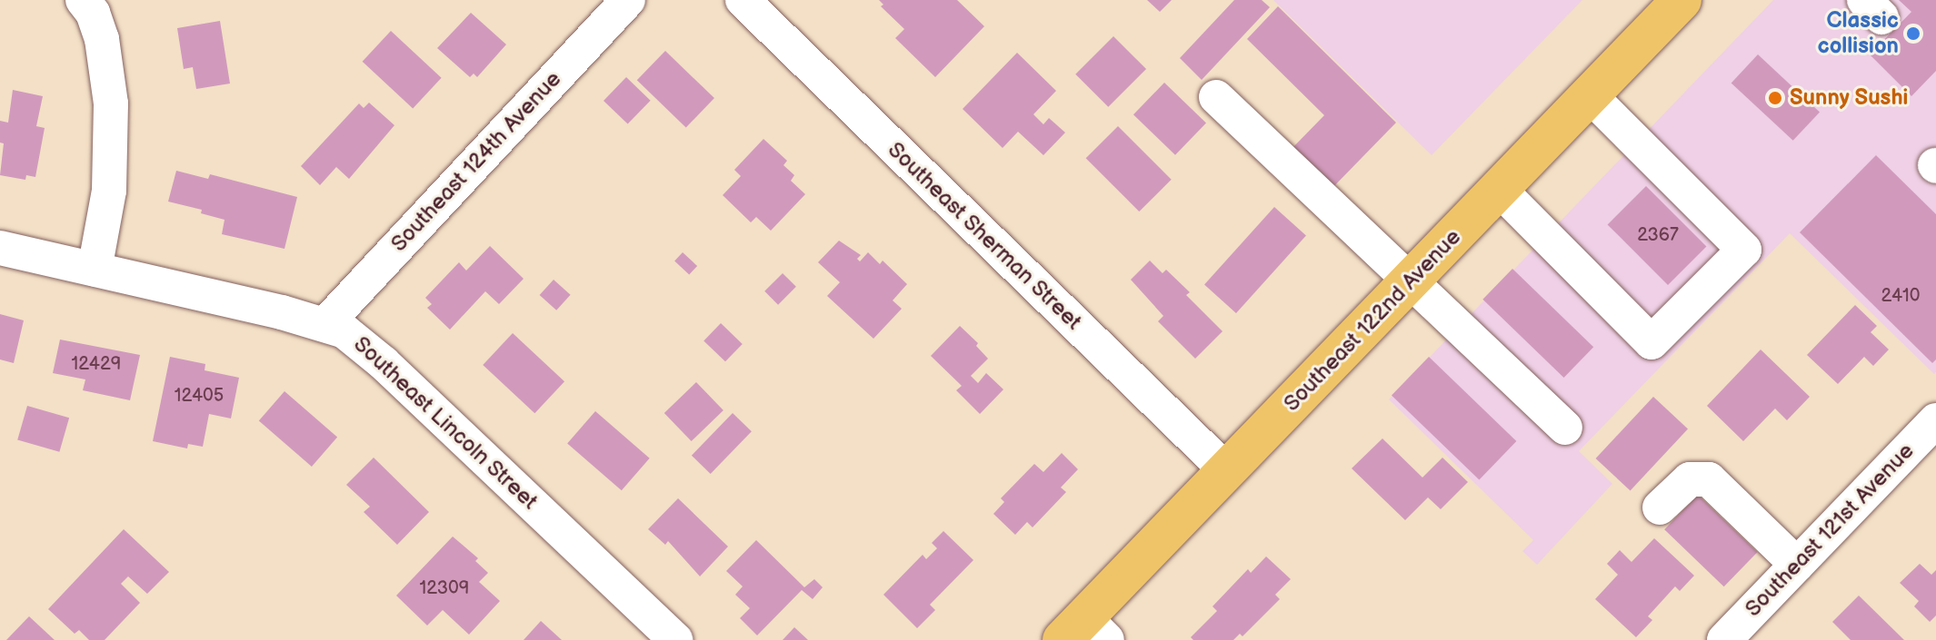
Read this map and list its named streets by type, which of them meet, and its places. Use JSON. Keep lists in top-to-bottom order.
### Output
{
  "streets": {
    "main road": ["Southeast 122nd Avenue"],
    "street": [
      "Southeast 124th Avenue",
      "Southeast Sherman Street",
      "Southeast Lincoln Street",
      "Southeast 121st Avenue"
    ]
  },
  "crossings": [
    ["Southeast 124th Avenue", "Southeast Lincoln Street"],
    ["Southeast Sherman Street", "Southeast 122nd Avenue"]
  ],
  "places": ["Classic collision", "Sunny Sushi"],
  "house_numbers": [
    "2367",
    "2410",
    "12429",
    "12405",
    "12309"
  ]
}
